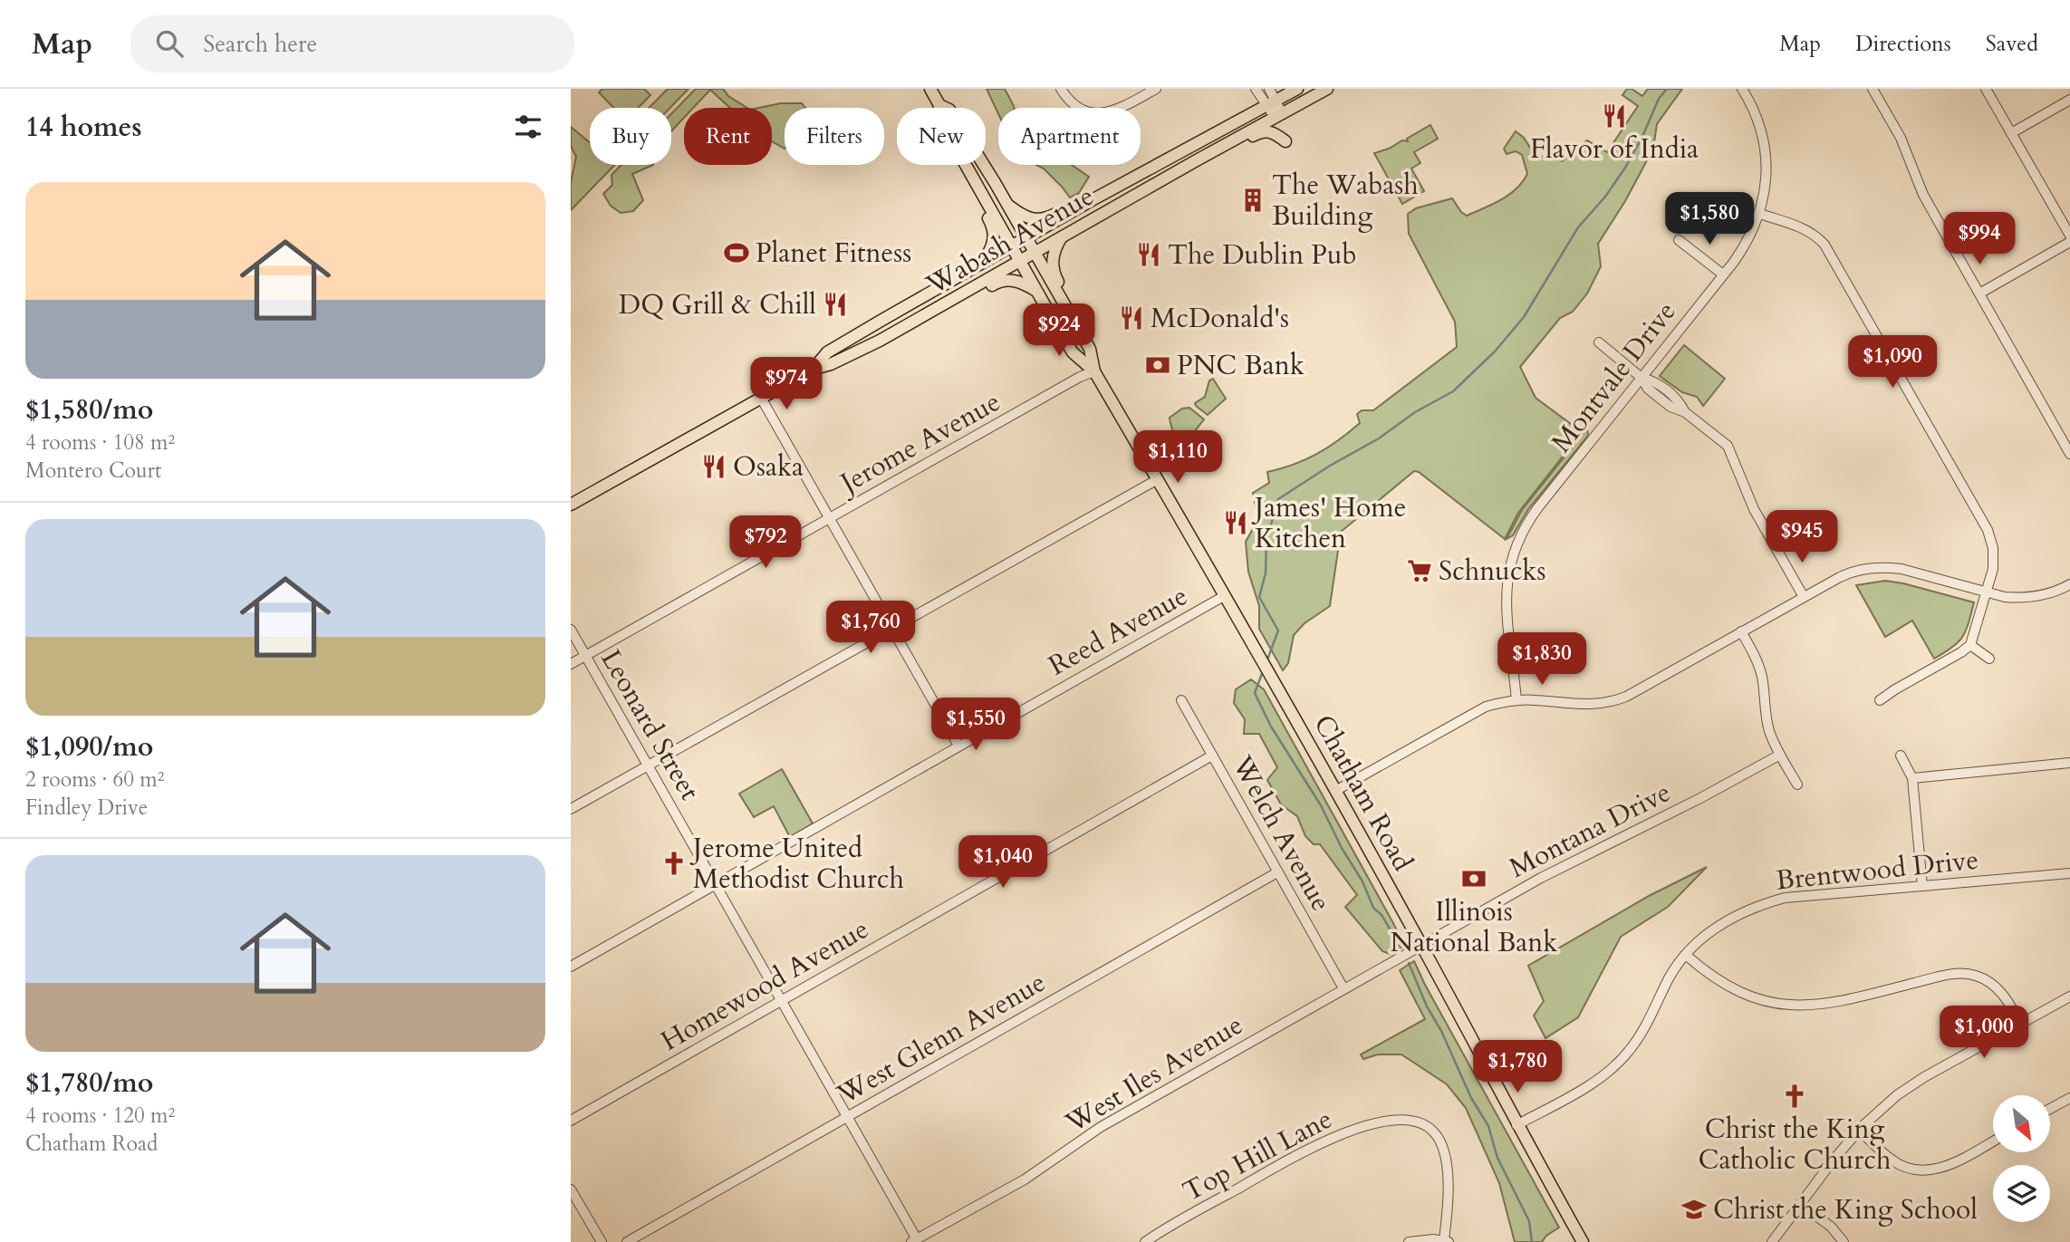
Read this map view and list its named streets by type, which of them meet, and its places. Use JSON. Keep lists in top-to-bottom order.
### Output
{
  "streets": {
    "main road": ["Wabash Avenue", "Chatham Road"],
    "street": [
      "Montvale Drive",
      "Jerome Avenue",
      "Reed Avenue",
      "Leonard Street",
      "Montana Drive",
      "Welch Avenue",
      "Brentwood Drive",
      "Homewood Avenue",
      "West Glenn Avenue",
      "West Iles Avenue",
      "Top Hill Lane"
    ]
  },
  "crossings": [
    ["Wabash Avenue", "Chatham Road"],
    ["Jerome Avenue", "Leonard Street"],
    ["Jerome Avenue", "Chatham Road"],
    ["Reed Avenue", "Leonard Street"],
    ["Reed Avenue", "Chatham Road"],
    ["Leonard Street", "Homewood Avenue"],
    ["Leonard Street", "West Glenn Avenue"],
    ["Leonard Street", "West Iles Avenue"],
    ["Chatham Road", "Montana Drive"],
    ["Chatham Road", "Brentwood Drive"],
    ["Chatham Road", "West Iles Avenue"],
    ["Montana Drive", "West Iles Avenue"],
    ["Welch Avenue", "Homewood Avenue"],
    ["Welch Avenue", "West Glenn Avenue"],
    ["Welch Avenue", "West Iles Avenue"]
  ],
  "places": {
    "restaurant": [
      "Flavor of India",
      "The Dublin Pub",
      "DQ Grill & Chill",
      "McDonald's",
      "Osaka",
      "James' Home Kitchen"
    ],
    "building": ["The Wabash Building"],
    "sports": ["Planet Fitness"],
    "bank": ["PNC Bank", "Illinois National Bank"],
    "supermarket": ["Schnucks"],
    "church": ["Jerome United Methodist Church", "Christ the King Catholic Church"],
    "school or university": ["Christ the King School"]
  },
  "north": "bottom right",
  "page": {
    "header": "Map",
    "search": "Search here",
    "nav": ["Map", "Directions", "Saved"],
    "heading": "14 homes",
    "chip": [
      "Buy",
      "Rent",
      "Filters",
      "New",
      "Apartment"
    ],
    "list": [
      {
        "name": "$1,580/mo",
        "note": "4 rooms · 108 m² · Montero Court"
      },
      {
        "name": "$1,090/mo",
        "note": "2 rooms · 60 m² · Findley Drive"
      },
      {
        "name": "$1,780/mo",
        "note": "4 rooms · 120 m² · Chatham Road"
      }
    ],
    "price": [
      "$1,580",
      "$994",
      "$924",
      "$1,090",
      "$974",
      "$1,110",
      "$945",
      "$792",
      "$1,760",
      "$1,830",
      "$1,550",
      "$1,040",
      "$1,000",
      "$1,780"
    ]
  }
}
